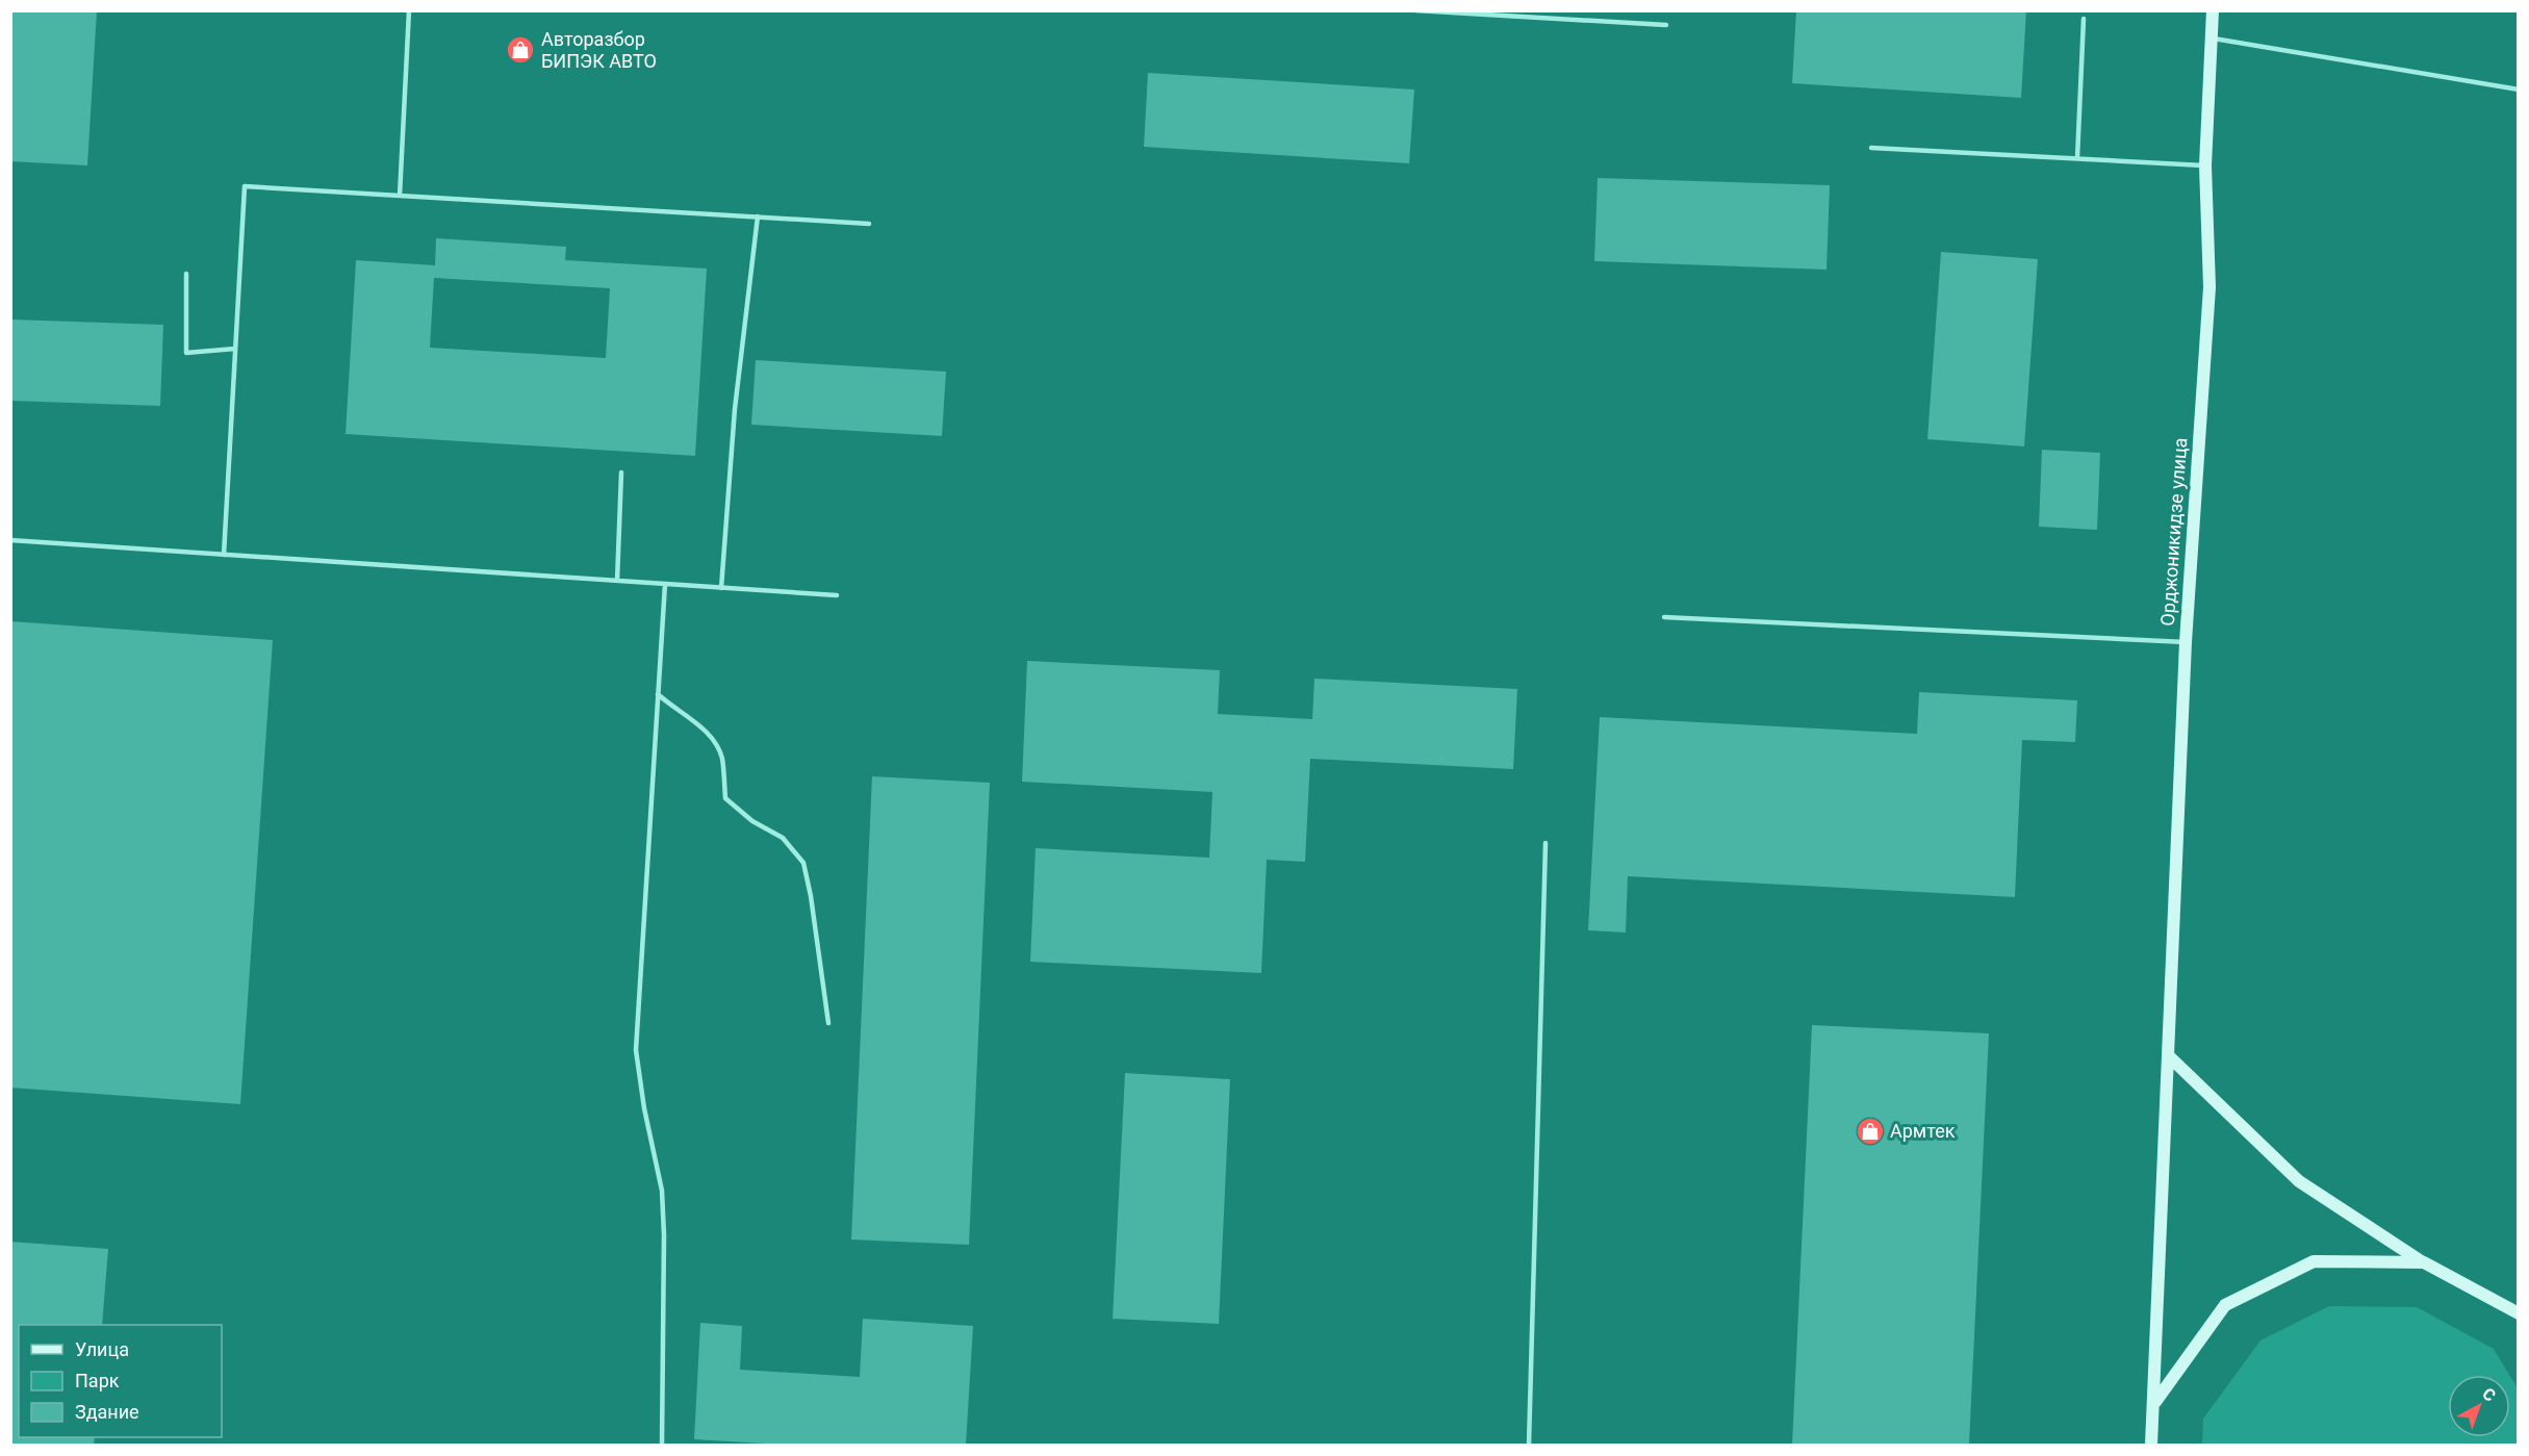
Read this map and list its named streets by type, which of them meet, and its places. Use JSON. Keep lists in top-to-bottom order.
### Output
{
  "streets": {
    "main road": ["Орджоникидзе улица"]
  },
  "places": {
    "shop": ["Авторазбор БИПЭК АВТО", "Армтек"]
  },
  "legend": ["Улица", "Парк", "Здание"],
  "north": "top right"
}
